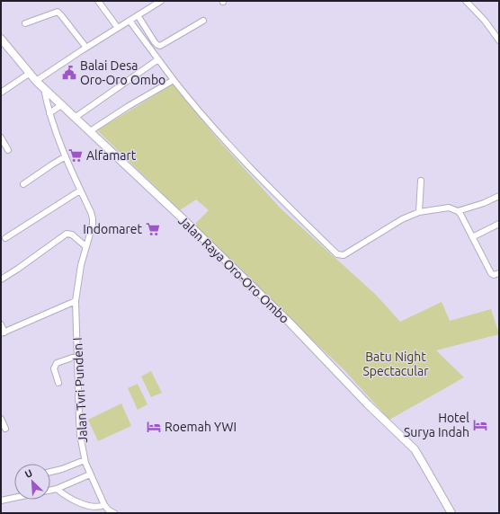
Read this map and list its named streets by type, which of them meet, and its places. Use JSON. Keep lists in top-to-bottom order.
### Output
{
  "streets": {
    "main road": ["Jalan Raya Oro-Oro Ombo"],
    "street": ["Jalan Tvri Punden I"]
  },
  "crossings": [
    ["Jalan Raya Oro-Oro Ombo", "Jalan Tvri Punden I"]
  ],
  "parks": ["Batu Night Spectacular"],
  "places": {
    "public building": ["Balai Desa Oro-Oro Ombo"],
    "supermarket": ["Alfamart", "Indomaret"],
    "hotel": ["Hotel Surya Indah", "Roemah YWI"]
  },
  "north": "top left"
}
